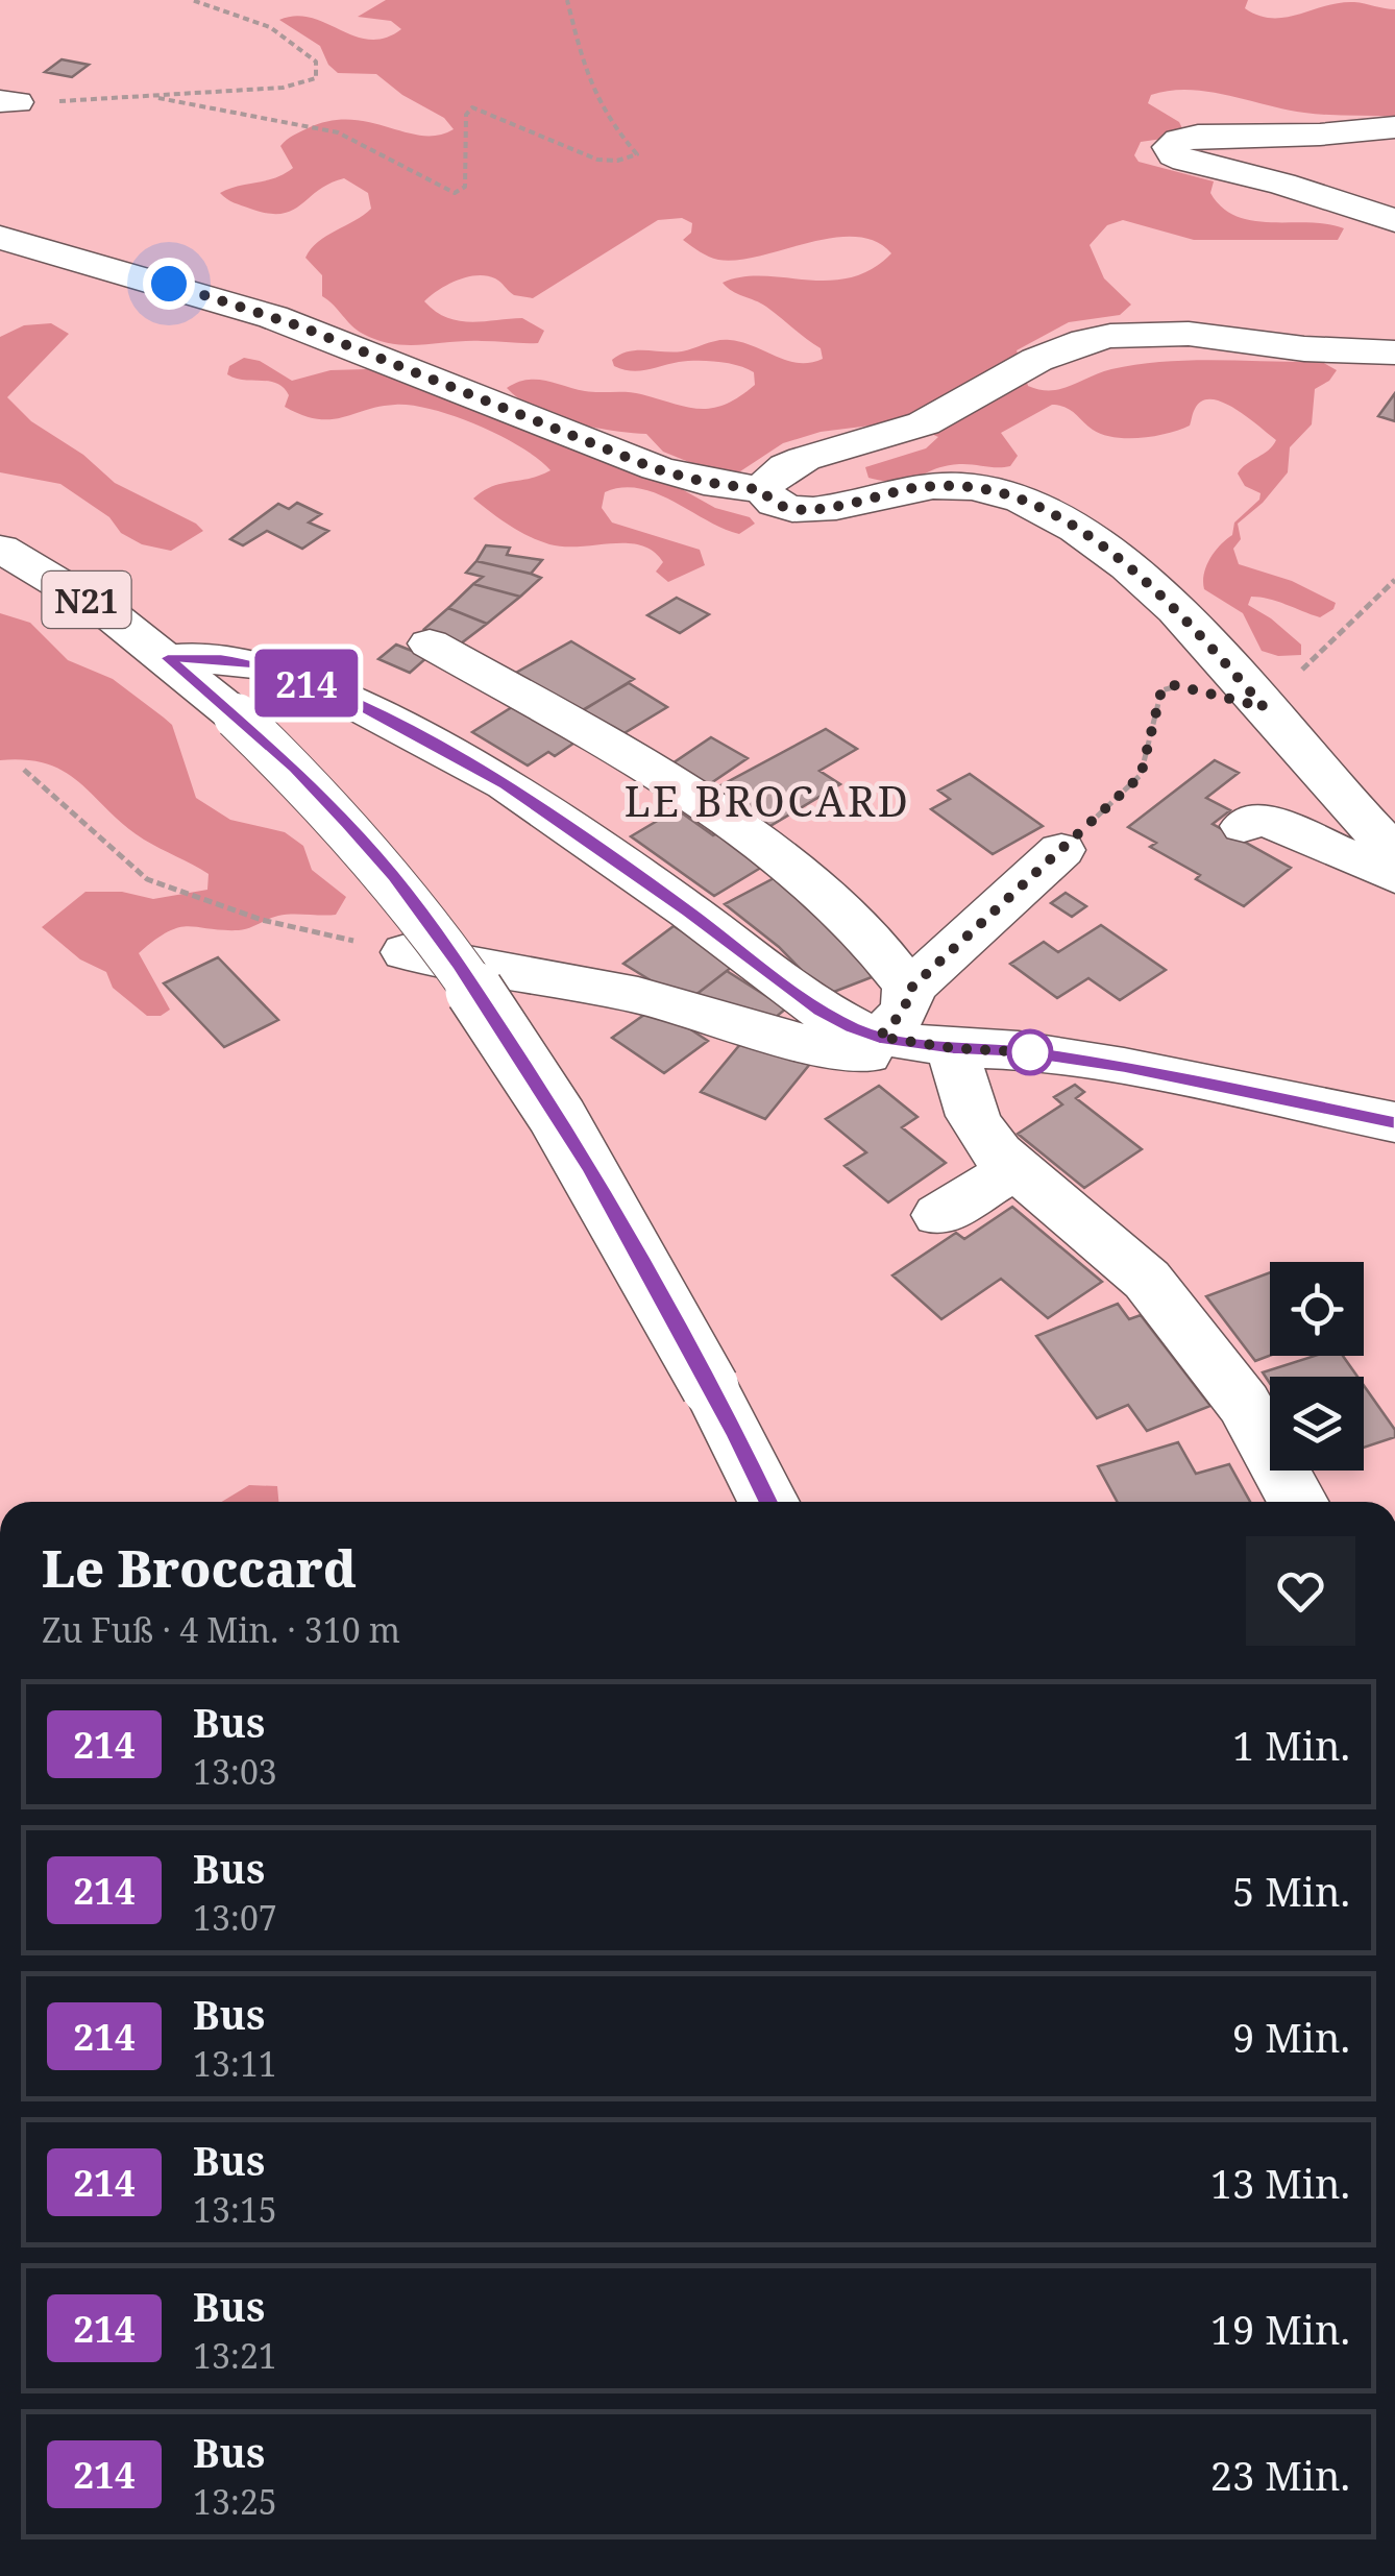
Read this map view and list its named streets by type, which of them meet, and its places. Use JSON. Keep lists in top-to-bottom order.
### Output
{
  "streets": {
    "street": ["N21"]
  },
  "districts": ["LE BROCARD"],
  "lines": ["bus line 214"],
  "page": {
    "on_map": "214",
    "heading": ["Le Broccard", "Zu Fuß · 4 Min. · 310 m"],
    "list": [
      {
        "mark": "214",
        "name": "Bus",
        "note": "13:03",
        "value": "1 Min."
      },
      {
        "mark": "214",
        "name": "Bus",
        "note": "13:07",
        "value": "5 Min."
      },
      {
        "mark": "214",
        "name": "Bus",
        "note": "13:11",
        "value": "9 Min."
      },
      {
        "mark": "214",
        "name": "Bus",
        "note": "13:15",
        "value": "13 Min."
      },
      {
        "mark": "214",
        "name": "Bus",
        "note": "13:21",
        "value": "19 Min."
      },
      {
        "mark": "214",
        "name": "Bus",
        "note": "13:25",
        "value": "23 Min."
      }
    ]
  }
}
